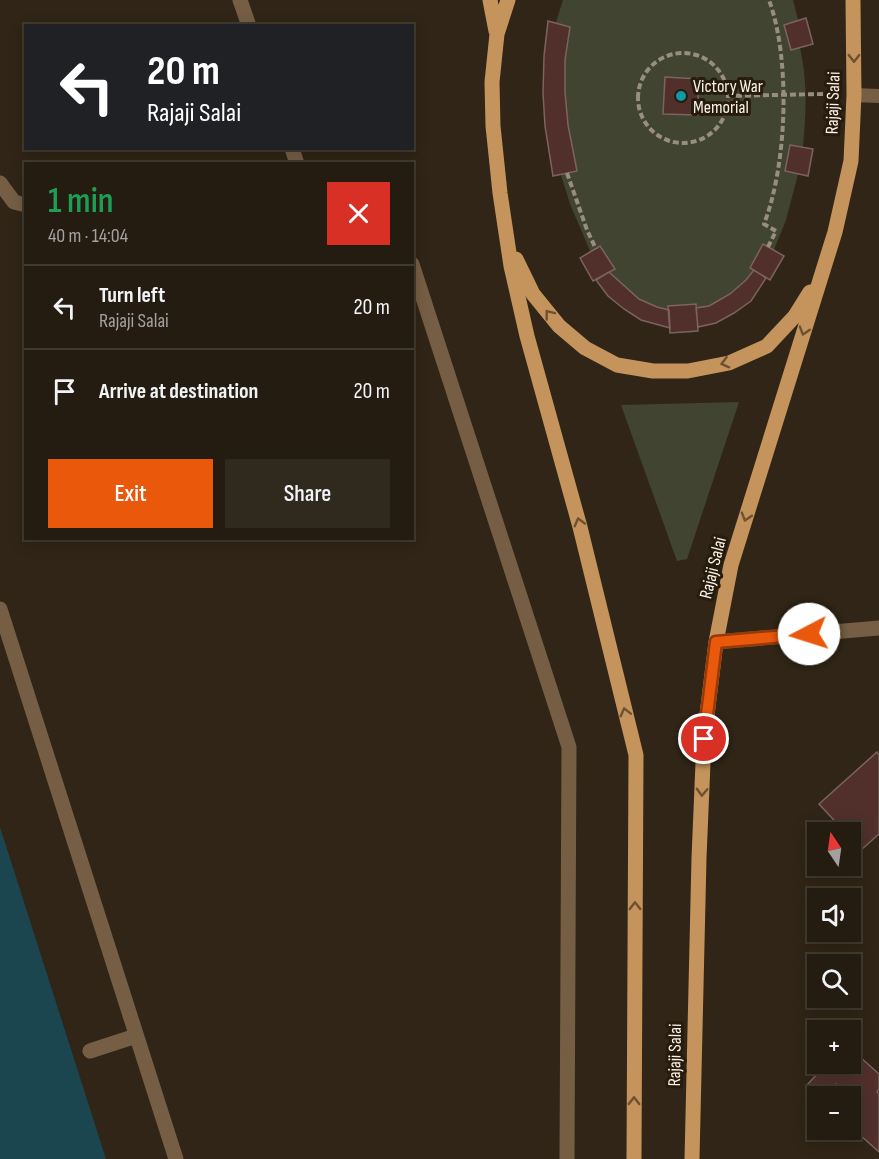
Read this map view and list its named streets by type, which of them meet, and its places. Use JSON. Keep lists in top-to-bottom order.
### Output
{
  "streets": {
    "main road": ["Rajaji Salai"]
  },
  "places": ["Victory War Memorial"],
  "north": "top",
  "page": {
    "turn": ["20 m", "Rajaji Salai"],
    "heading": ["1 min", "40 m · 14:04"],
    "list": [
      {
        "name": "Turn left",
        "note": "Rajaji Salai",
        "value": "20 m"
      },
      {
        "name": "Arrive at destination",
        "value": "20 m"
      }
    ],
    "buttons": ["Exit", "Share"],
    "map_buttons": ["+", "−"]
  }
}
